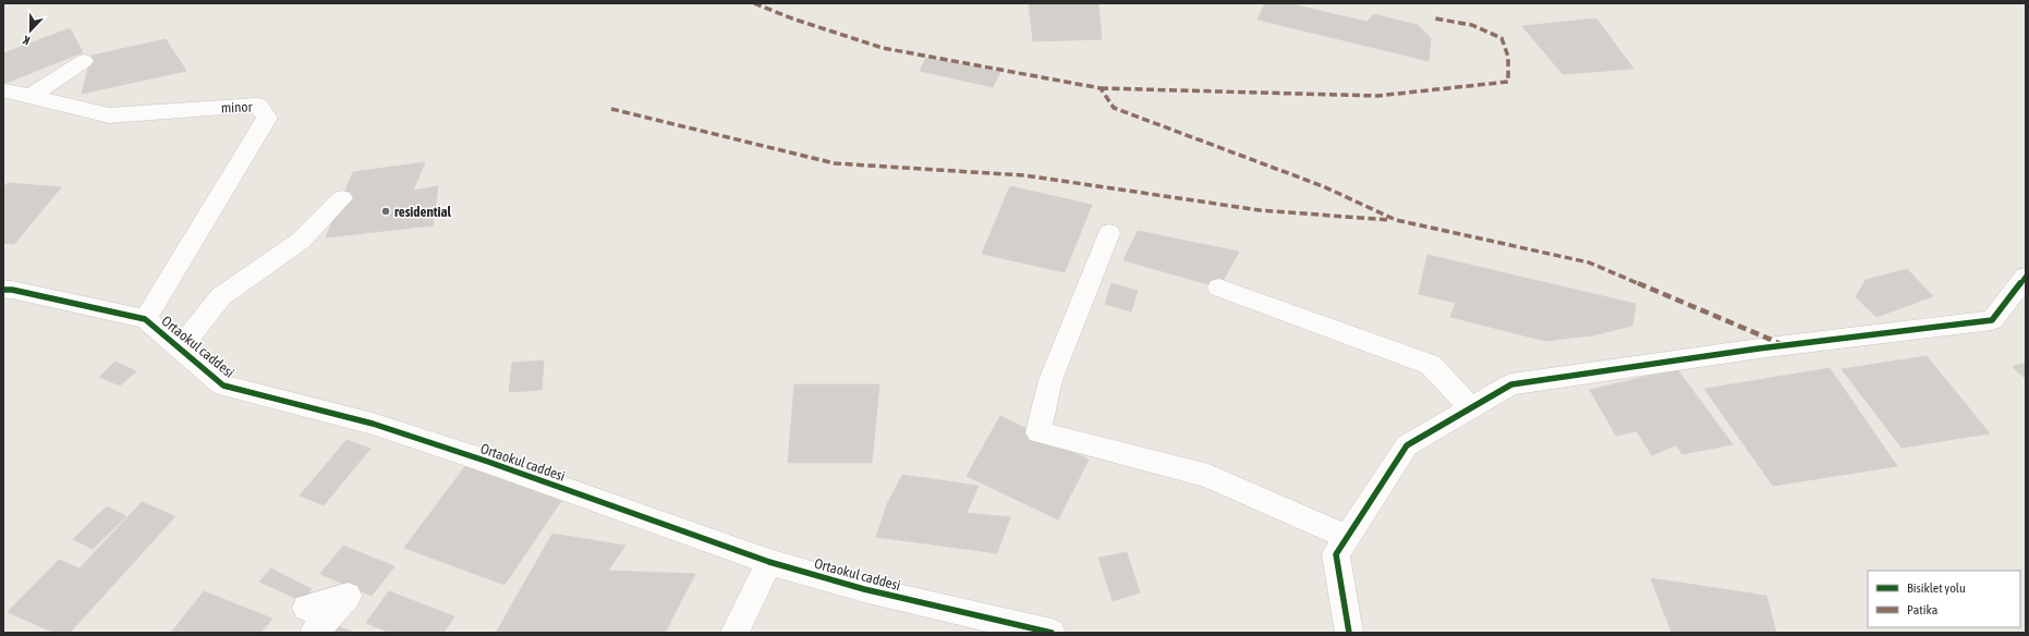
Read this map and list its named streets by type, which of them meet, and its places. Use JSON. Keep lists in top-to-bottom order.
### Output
{
  "streets": {
    "street": ["minor", "Ortaokul caddesi"]
  },
  "crossings": [
    ["minor", "Ortaokul caddesi"]
  ],
  "places": ["residential"],
  "legend": ["Bisiklet yolu", "Patika"],
  "north": "bottom"
}
